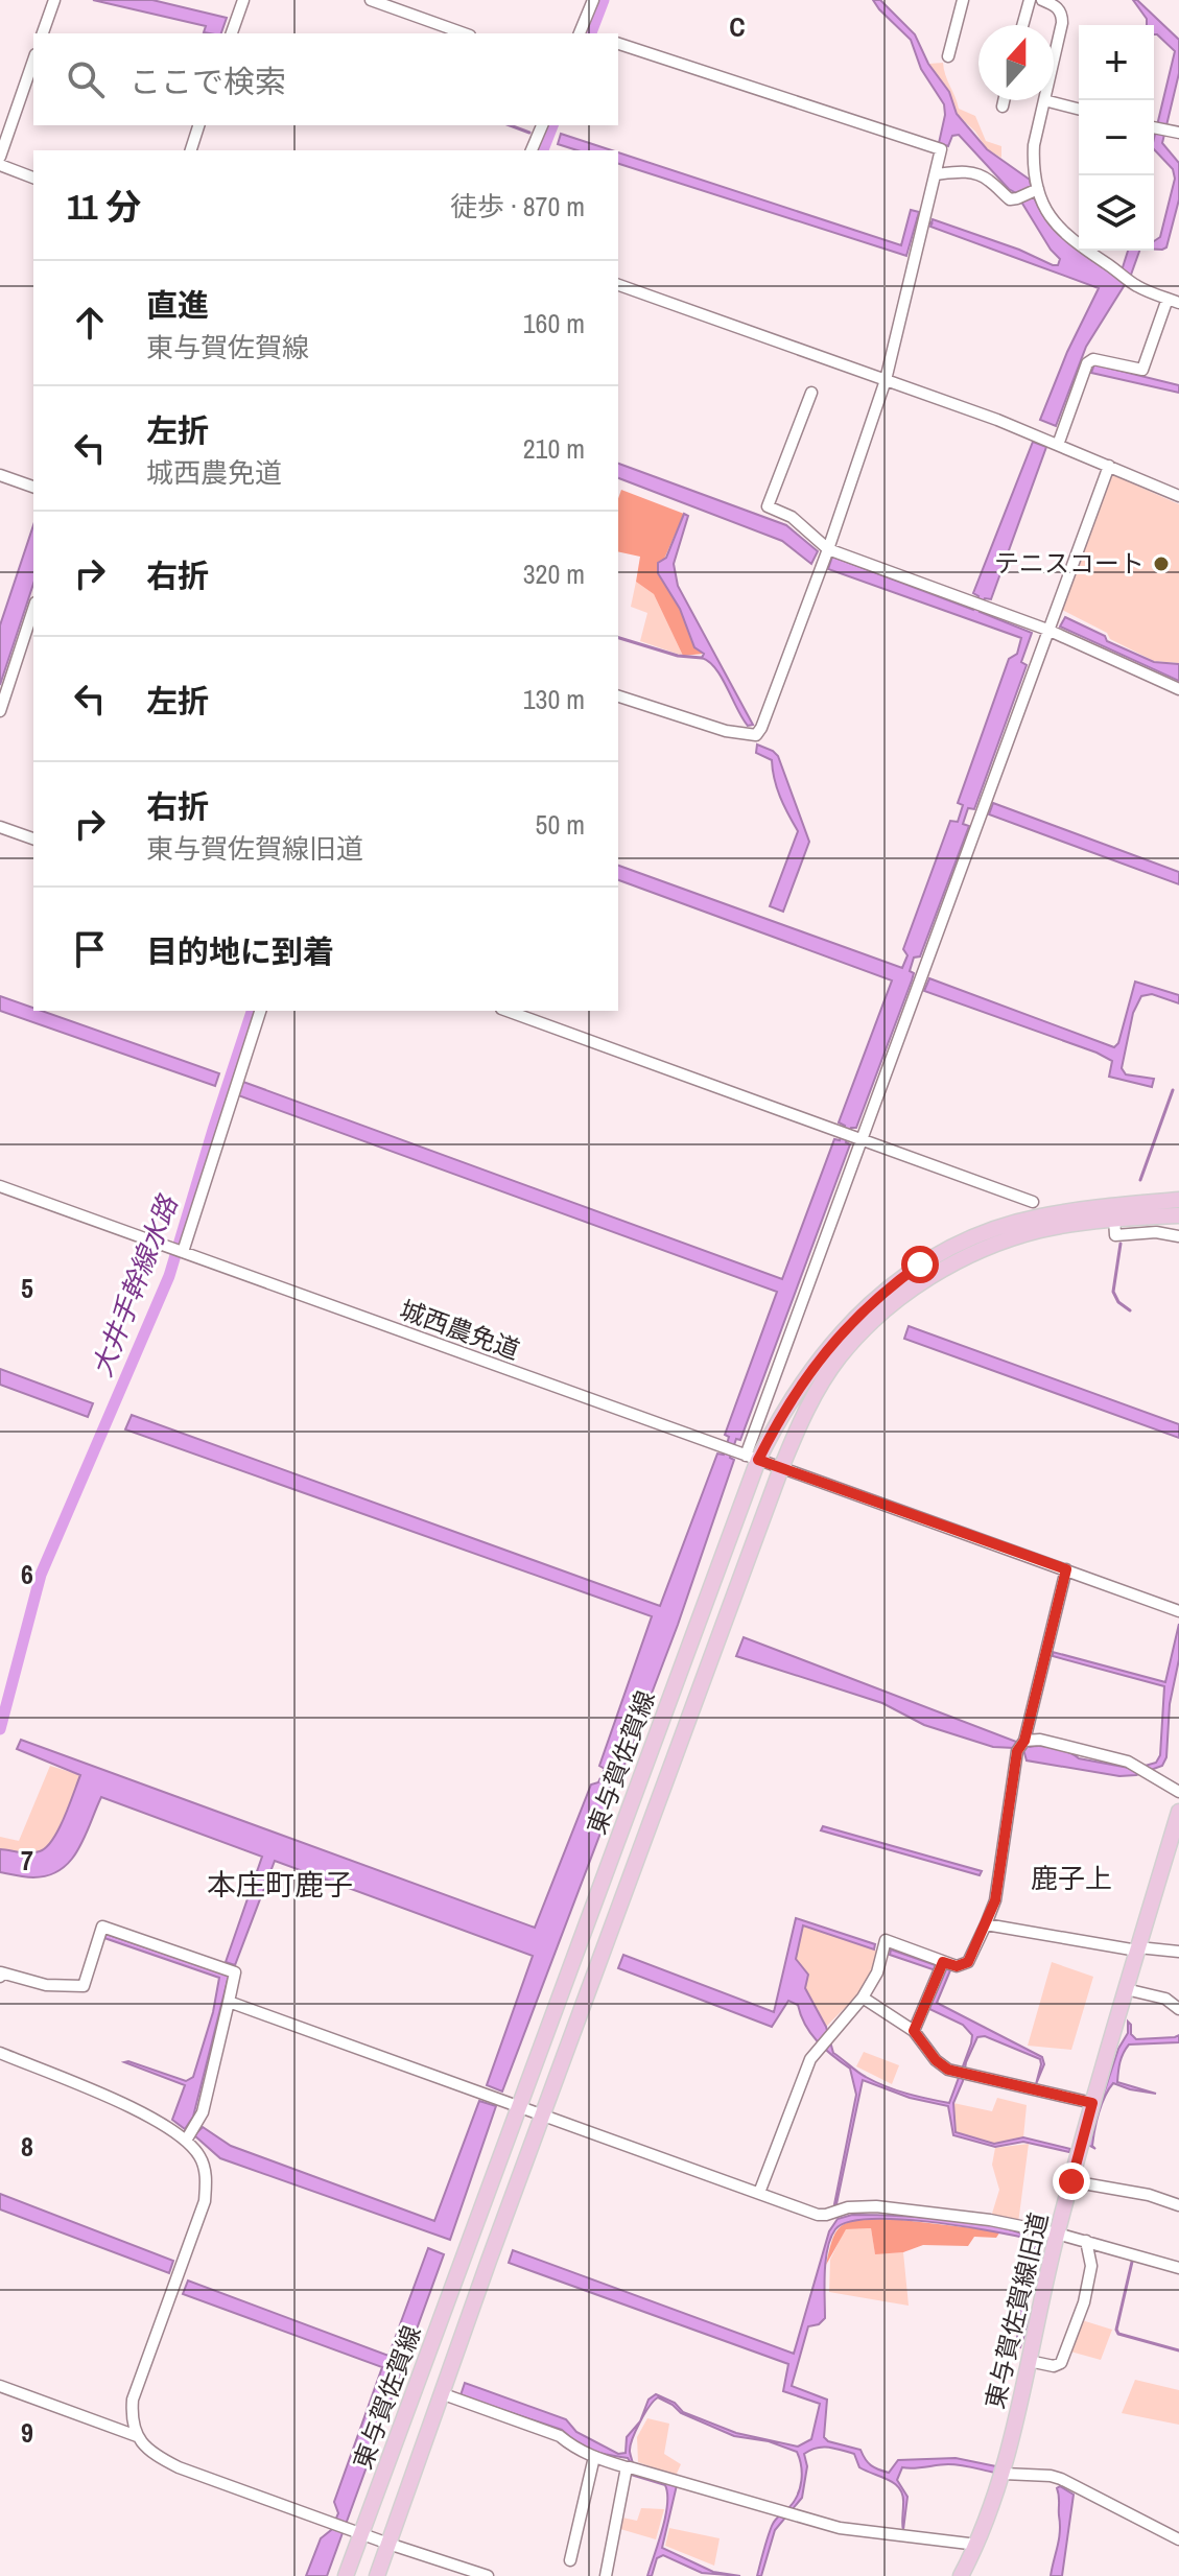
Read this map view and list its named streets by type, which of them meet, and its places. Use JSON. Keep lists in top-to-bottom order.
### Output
{
  "streets": {
    "main road": ["東与賀佐賀線", "東与賀佐賀線旧道"],
    "street": ["城西農免道"]
  },
  "crossings": [
    ["城西農免道", "東与賀佐賀線"]
  ],
  "districts": ["鹿子上", "本庄町鹿子"],
  "water": ["大井手幹線水路"],
  "places": ["テニスコート"],
  "north": "top",
  "page": {
    "map_buttons": ["+", "−"],
    "search": "ここで検索",
    "heading": ["11 分", "徒歩 · 870 m"],
    "list": [
      ["直進", "東与賀佐賀線", "160 m"],
      ["左折", "城西農免道", "210 m"],
      ["右折", "320 m"],
      ["左折", "130 m"],
      ["右折", "東与賀佐賀線旧道", "50 m"],
      "目的地に到着"
    ]
  },
  "grid": {
    "columns": ["C"],
    "rows": [
      "5",
      "6",
      "7",
      "8",
      "9"
    ]
  }
}
